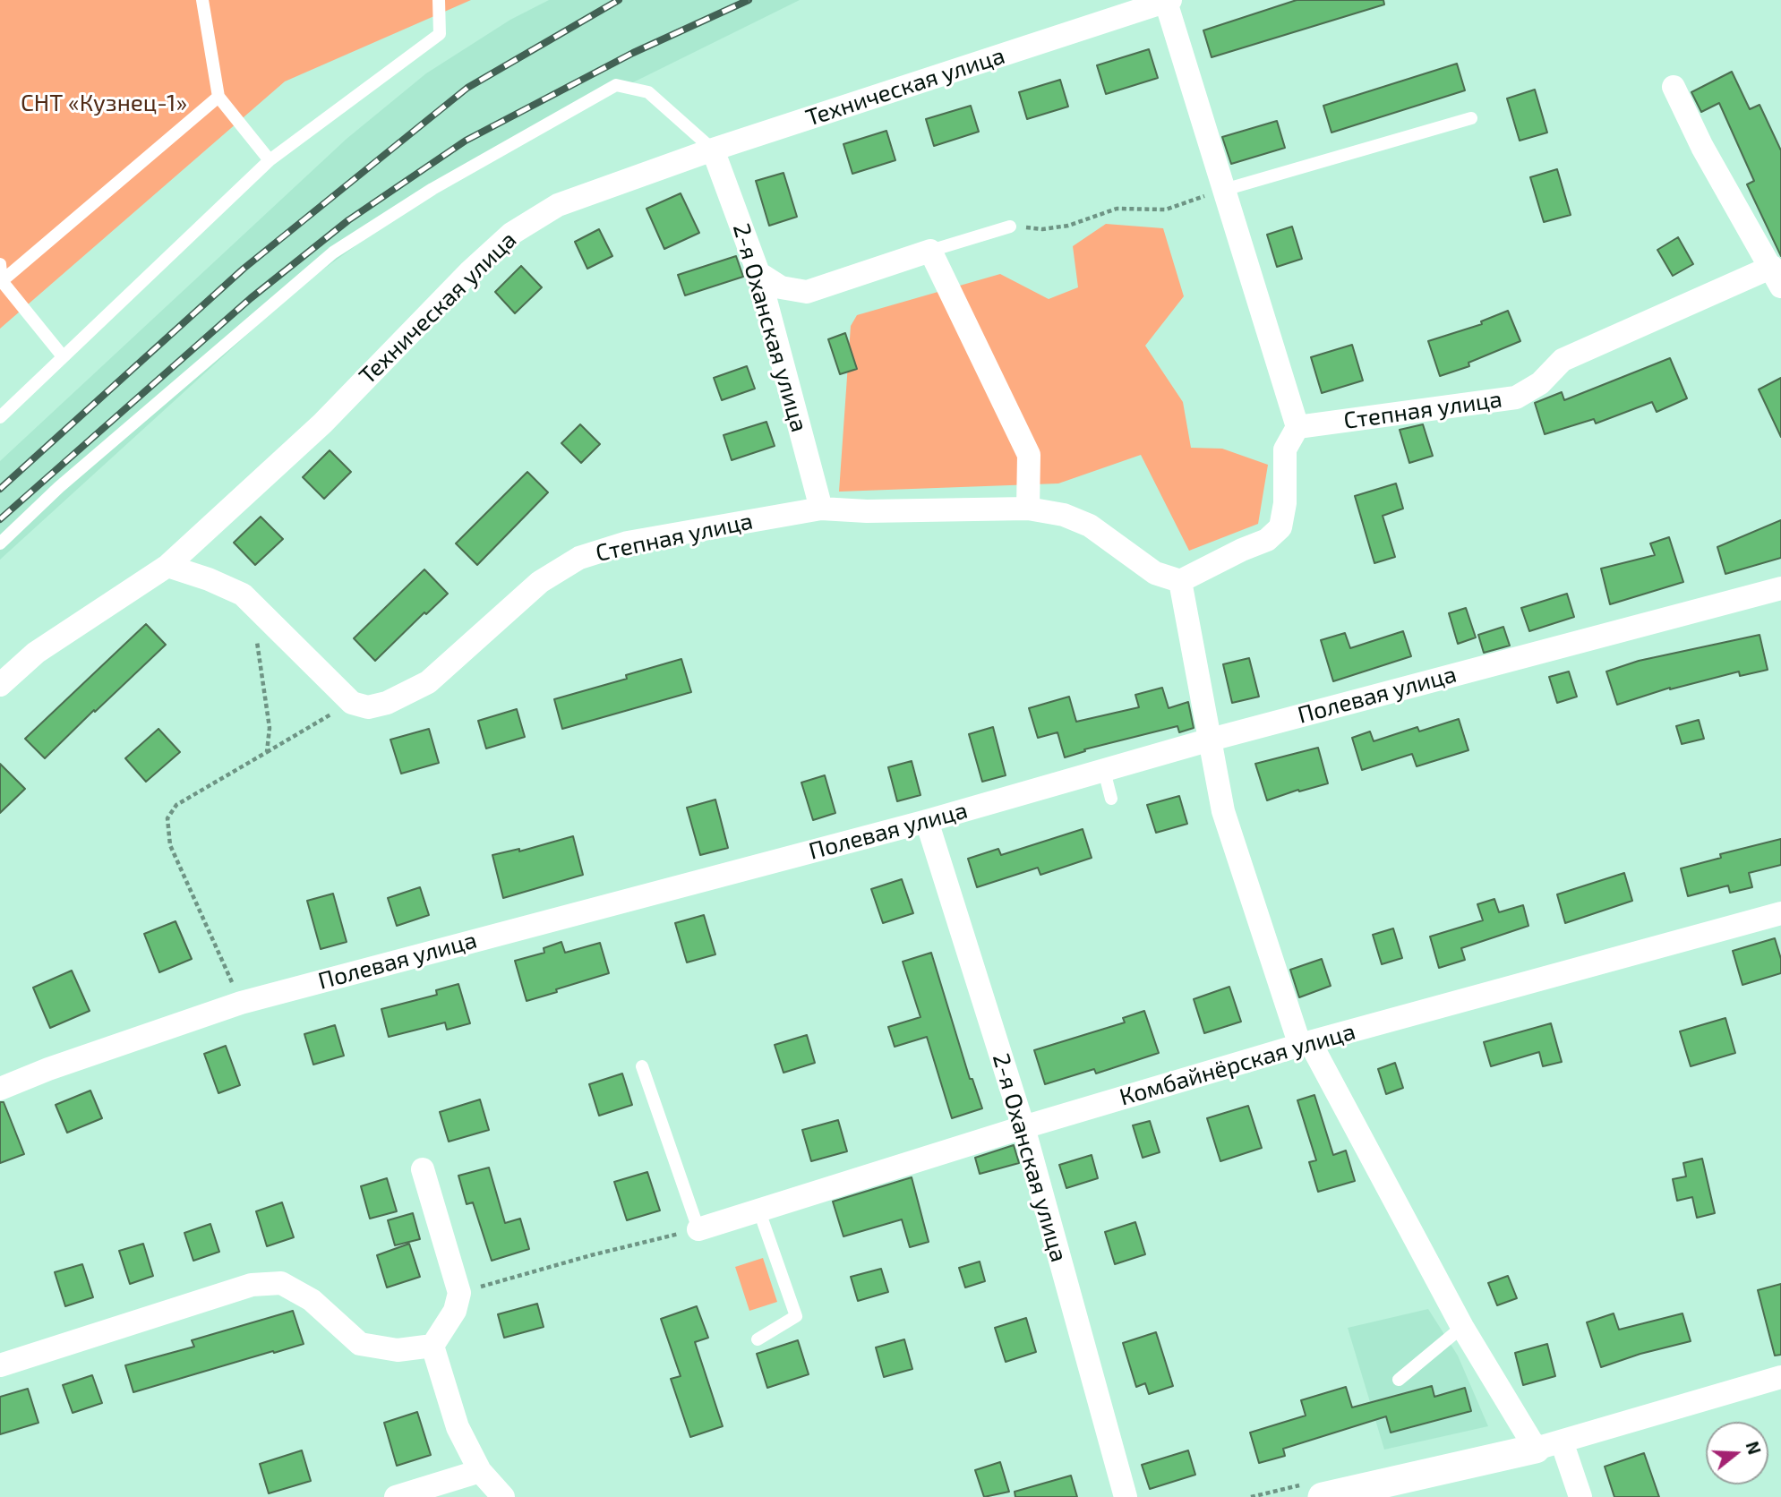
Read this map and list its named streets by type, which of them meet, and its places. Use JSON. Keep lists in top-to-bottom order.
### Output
{
  "streets": {
    "street": [
      "Техническая улица",
      "2-я Оханская улица",
      "Степная улица",
      "Полевая улица",
      "Комбайнёрская улица"
    ]
  },
  "crossings": [
    ["Техническая улица", "2-я Оханская улица"],
    ["2-я Оханская улица", "Степная улица"],
    ["2-я Оханская улица", "Полевая улица"],
    ["2-я Оханская улица", "Комбайнёрская улица"]
  ],
  "parks": ["СНТ «Кузнец-1»"],
  "north": "right"
}
